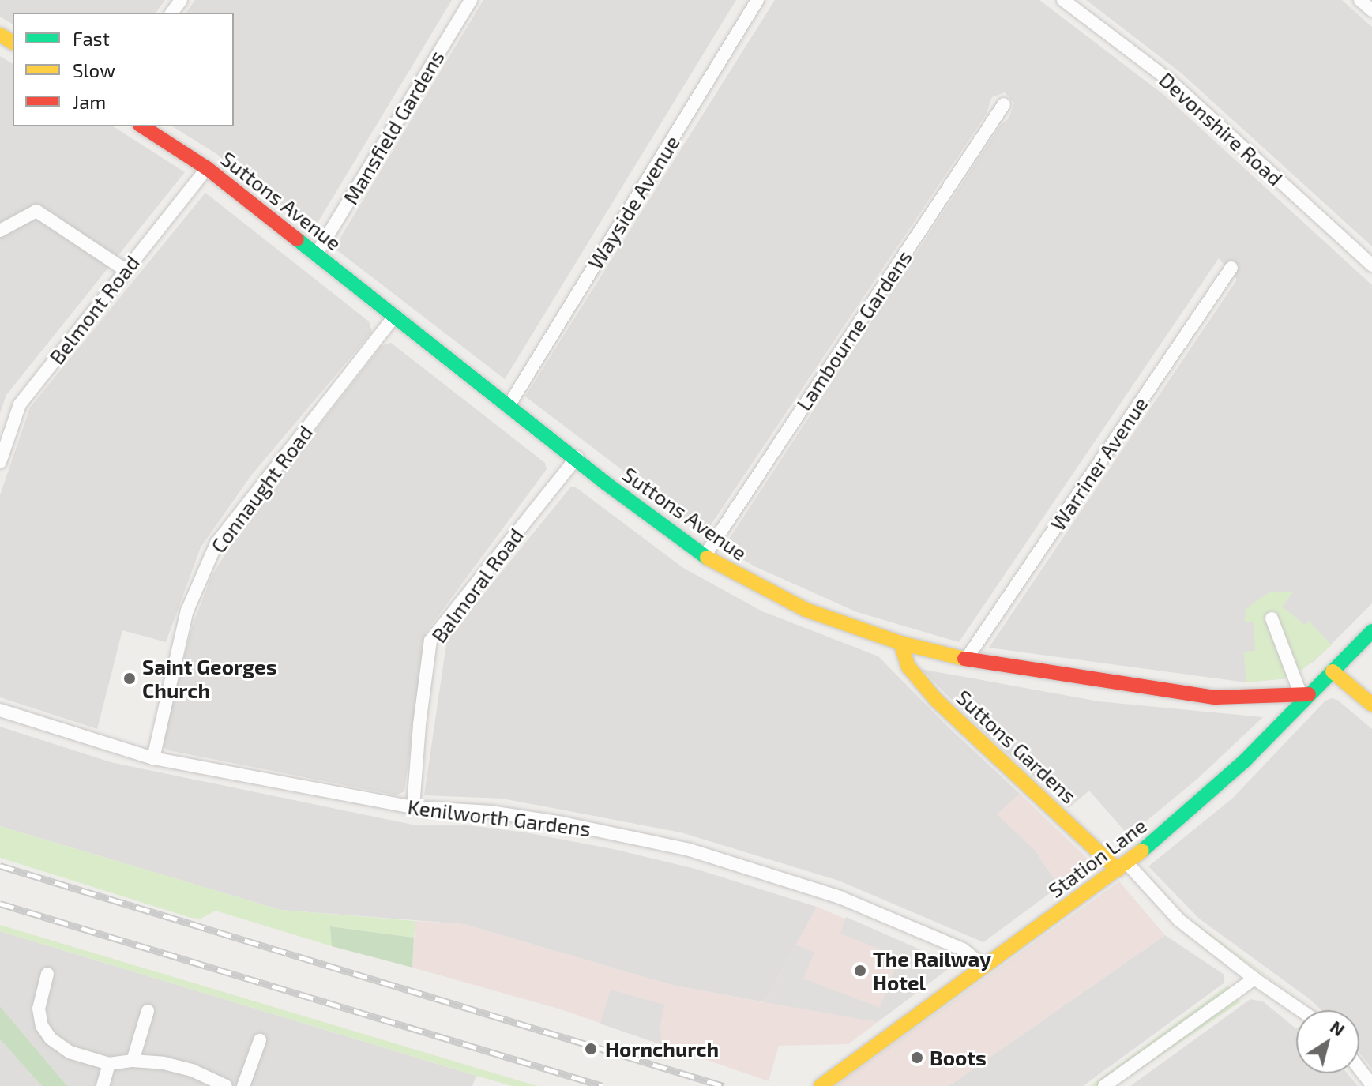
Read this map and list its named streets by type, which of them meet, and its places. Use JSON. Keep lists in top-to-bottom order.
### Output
{
  "streets": {
    "street": [
      "Mansfield Gardens",
      "Devonshire Road",
      "Suttons Avenue",
      "Wayside Avenue",
      "Belmont Road",
      "Lambourne Gardens",
      "Warriner Avenue",
      "Connaught Road",
      "Balmoral Road",
      "Suttons Gardens",
      "Kenilworth Gardens",
      "Station Lane"
    ]
  },
  "crossings": [
    ["Mansfield Gardens", "Suttons Avenue"],
    ["Suttons Avenue", "Wayside Avenue"],
    ["Suttons Avenue", "Belmont Road"],
    ["Suttons Avenue", "Lambourne Gardens"],
    ["Suttons Avenue", "Warriner Avenue"],
    ["Suttons Avenue", "Connaught Road"],
    ["Suttons Avenue", "Balmoral Road"],
    ["Suttons Avenue", "Suttons Gardens"],
    ["Suttons Avenue", "Station Lane"],
    ["Connaught Road", "Kenilworth Gardens"],
    ["Balmoral Road", "Kenilworth Gardens"],
    ["Suttons Gardens", "Station Lane"],
    ["Kenilworth Gardens", "Station Lane"]
  ],
  "places": [
    "Saint Georges Church",
    "The Railway Hotel",
    "Hornchurch",
    "Boots"
  ],
  "legend": ["Fast", "Slow", "Jam"],
  "north": "top right"
}
